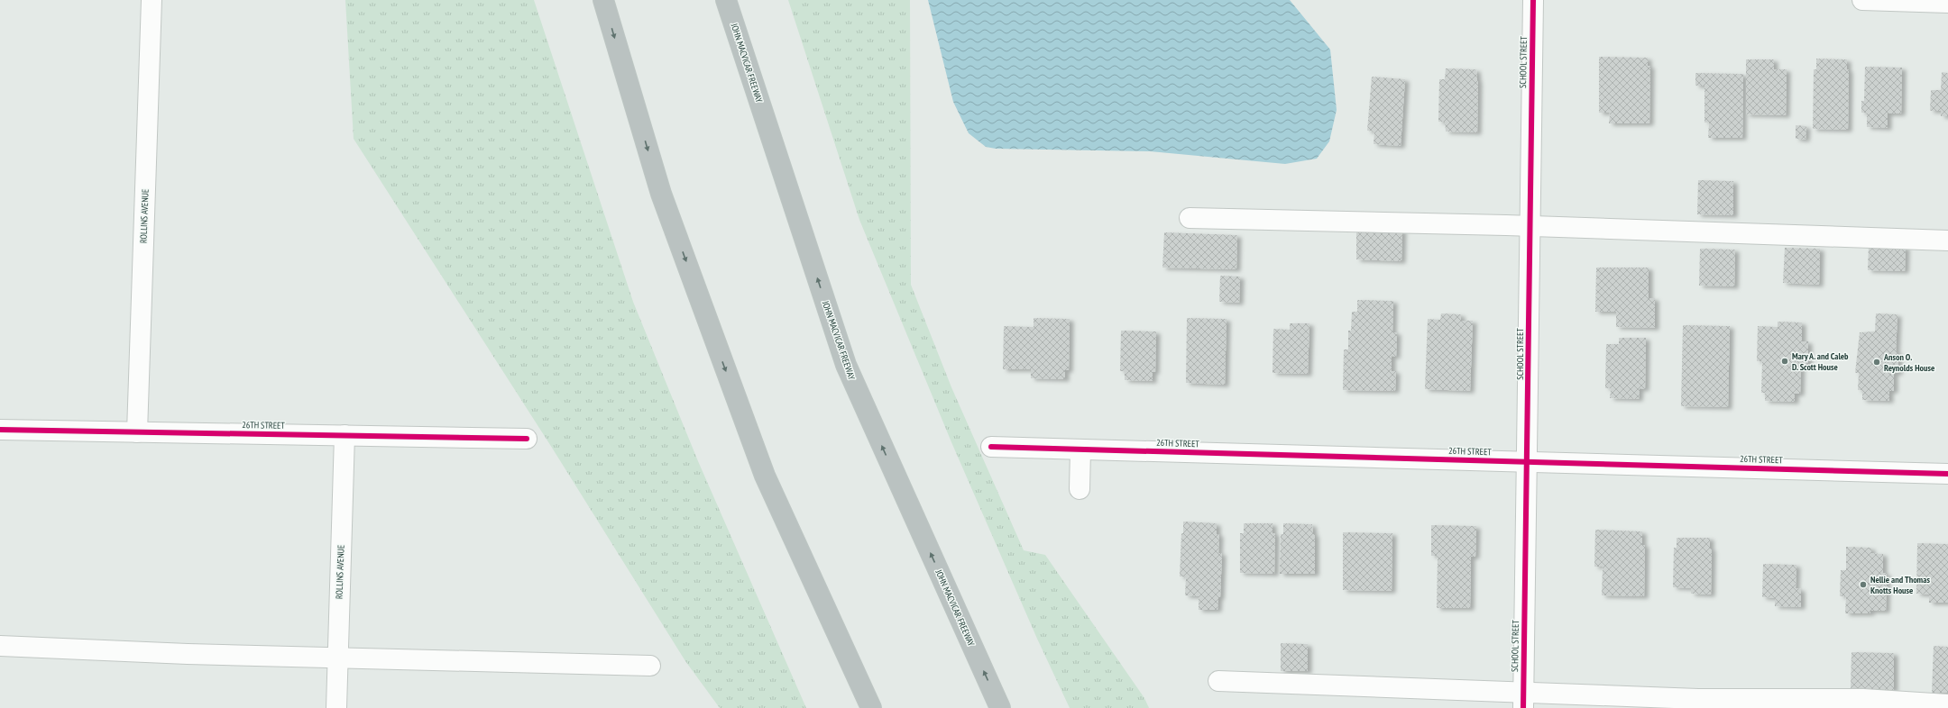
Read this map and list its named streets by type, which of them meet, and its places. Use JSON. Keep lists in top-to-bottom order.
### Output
{
  "streets": {
    "highway": ["JOHN MACVICAR FREEWAY"],
    "street": ["SCHOOL STREET", "ROLLINS AVENUE", "26TH STREET"]
  },
  "crossings": [
    ["SCHOOL STREET", "26TH STREET"],
    ["ROLLINS AVENUE", "26TH STREET"]
  ],
  "places": ["Mary A. and Caleb D. Scott House", "Anson O. Reynolds House", "Nellie and Thomas Knotts House"]
}
